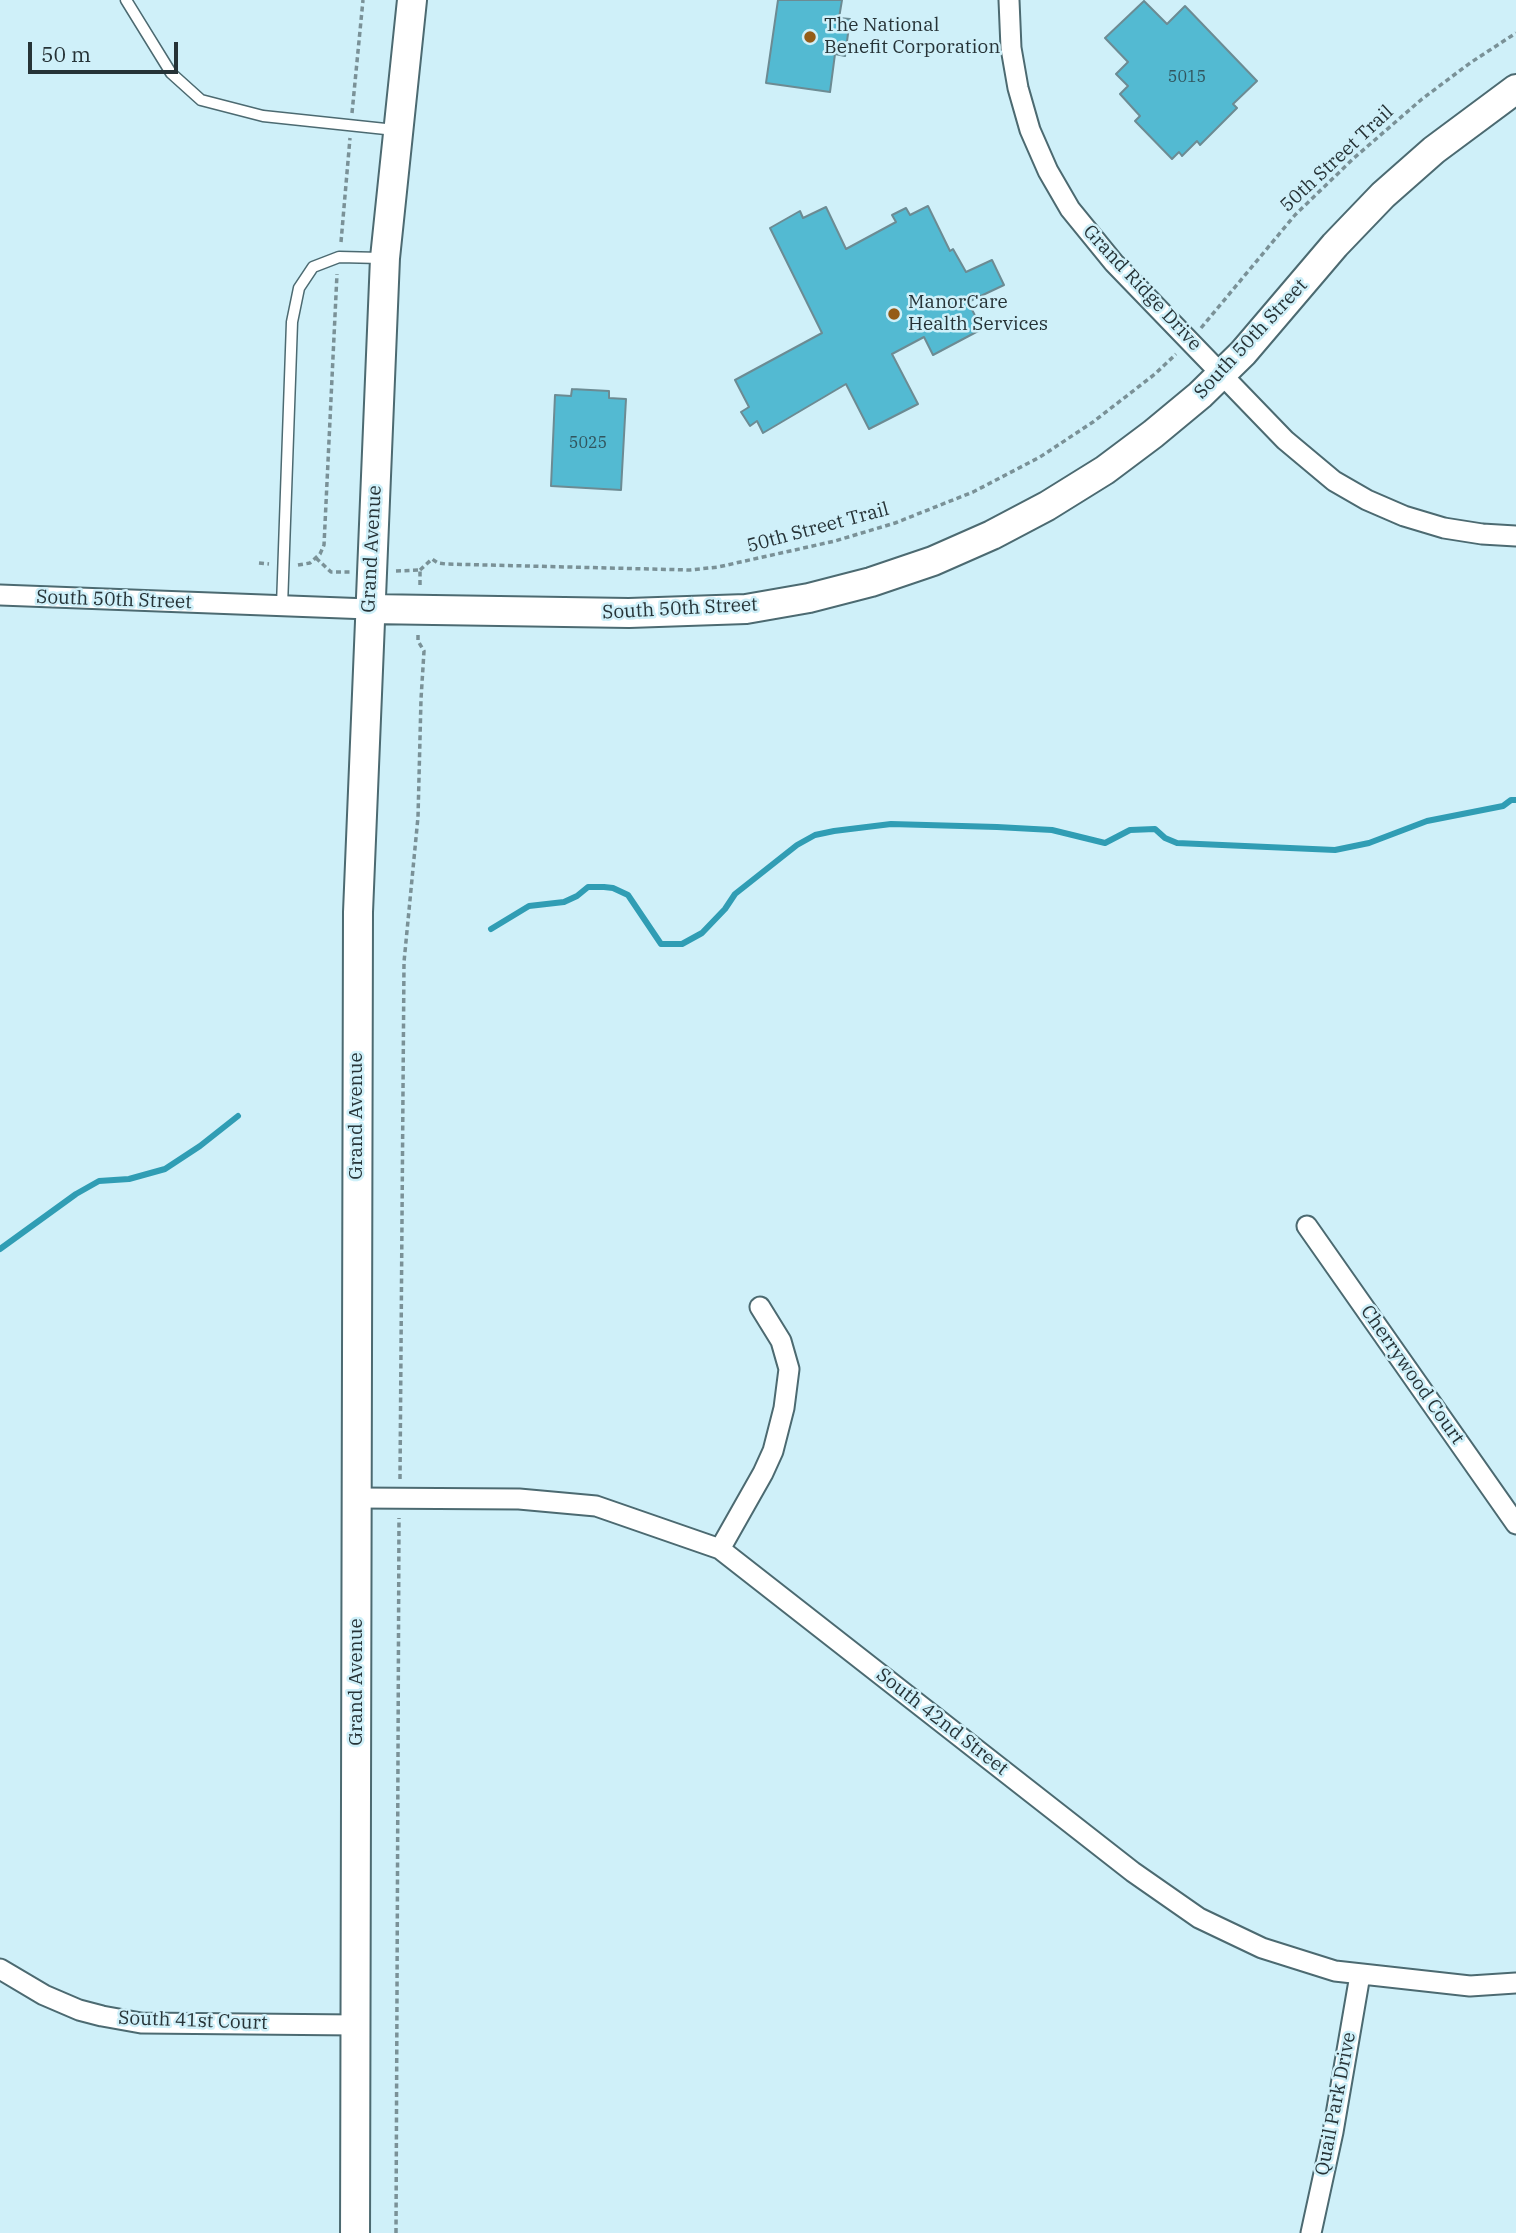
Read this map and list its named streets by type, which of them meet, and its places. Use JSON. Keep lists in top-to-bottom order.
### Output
{
  "streets": {
    "main road": ["South 50th Street", "Grand Avenue"],
    "street": [
      "Grand Ridge Drive",
      "Cherrywood Court",
      "South 42nd Street",
      "South 41st Court",
      "Quail Park Drive"
    ],
    "path": ["50th Street Trail"]
  },
  "crossings": [
    ["Grand Ridge Drive", "South 50th Street"],
    ["South 50th Street", "Grand Avenue"],
    ["Grand Avenue", "South 42nd Street"],
    ["Grand Avenue", "South 41st Court"],
    ["South 42nd Street", "Quail Park Drive"]
  ],
  "places": ["The National Benefit Corporation", "ManorCare Health Services"],
  "house_numbers": ["5015", "5025"],
  "scale_bar": "50 m"
}
